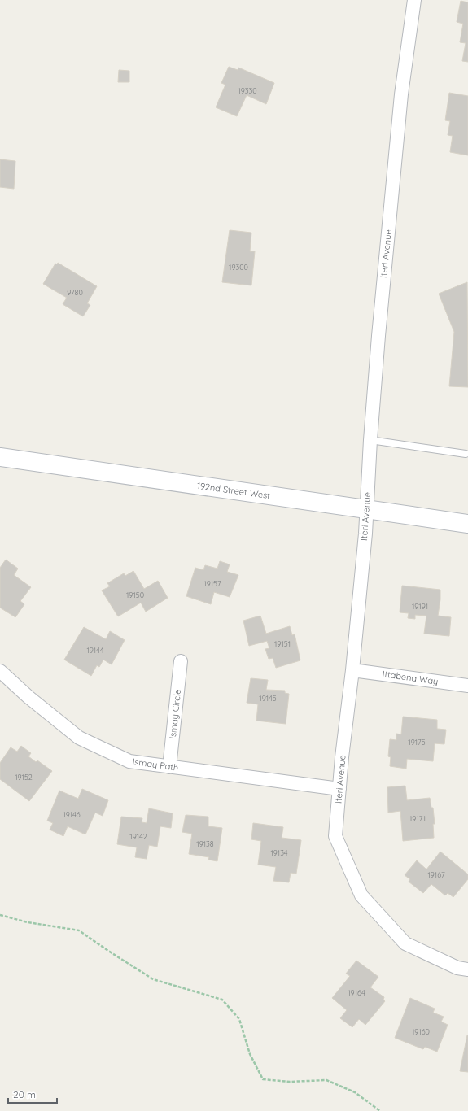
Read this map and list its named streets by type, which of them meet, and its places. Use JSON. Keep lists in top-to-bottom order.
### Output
{
  "streets": {
    "street": [
      "Iteri Avenue",
      "192nd Street West",
      "Ittabena Way",
      "Ismay Circle",
      "Ismay Path"
    ]
  },
  "crossings": [
    ["Iteri Avenue", "192nd Street West"],
    ["Iteri Avenue", "Ittabena Way"],
    ["Iteri Avenue", "Ismay Path"],
    ["Ismay Circle", "Ismay Path"]
  ],
  "house_numbers": [
    "19330",
    "19300",
    "9780",
    "19157",
    "19150",
    "19191",
    "19151",
    "19144",
    "19145",
    "19175",
    "19152",
    "19146",
    "19171",
    "19142",
    "19138",
    "19134",
    "19167",
    "19164",
    "19160"
  ],
  "scale_bar": "20 m"
}
